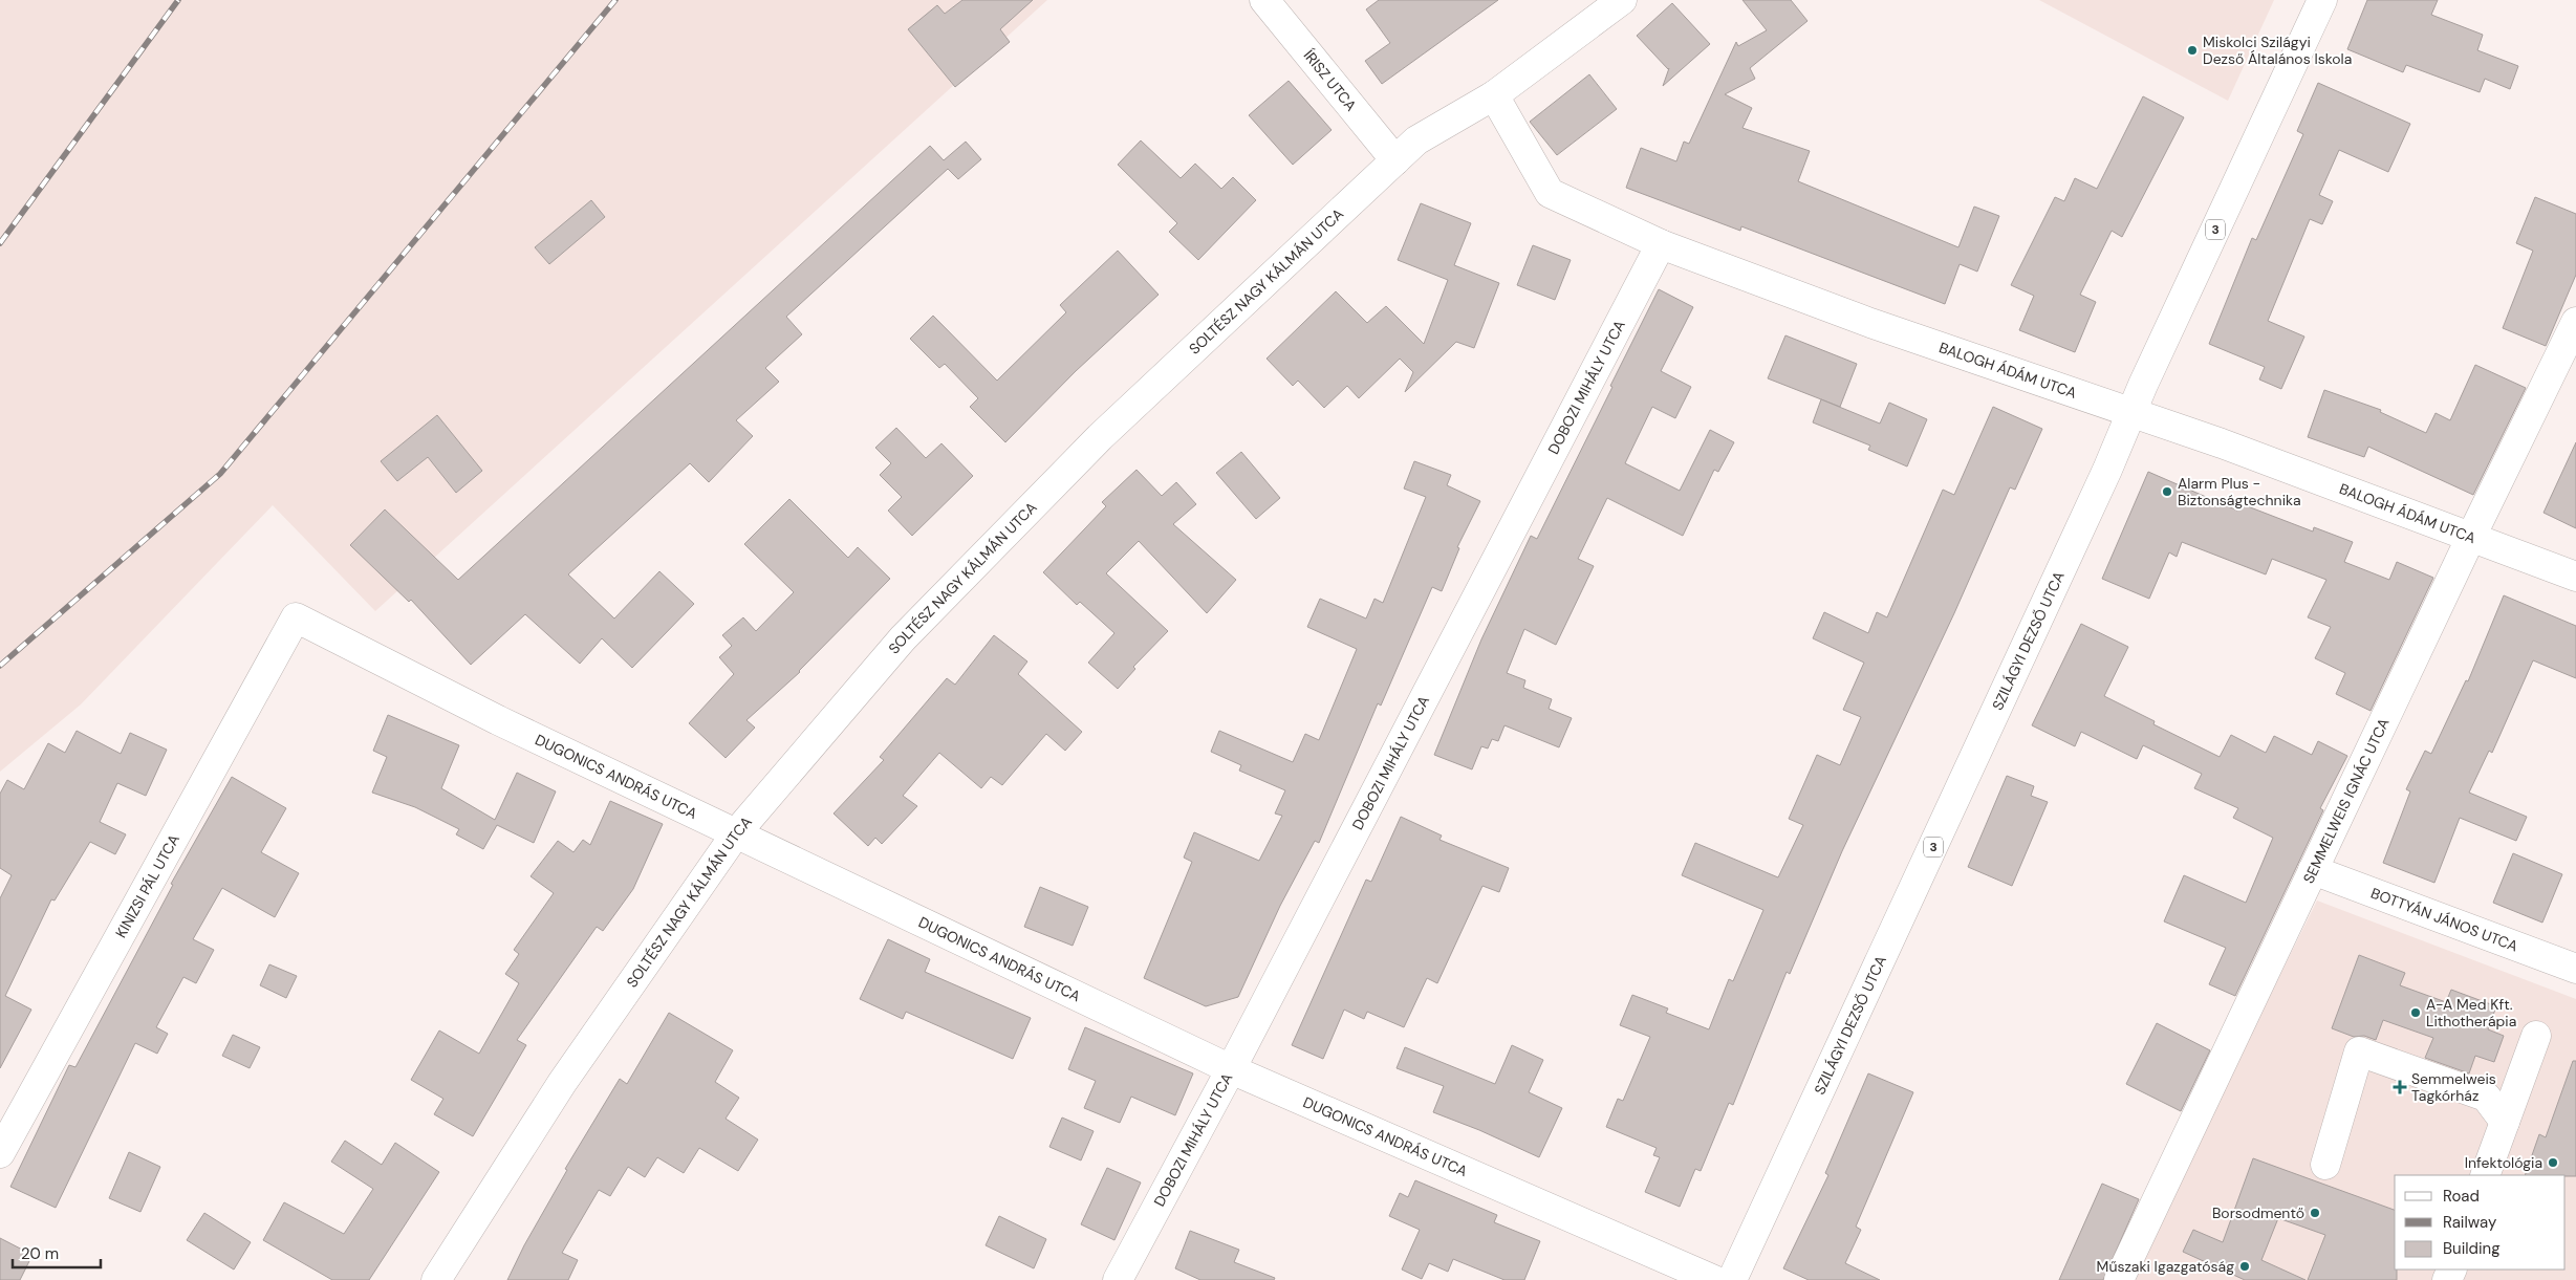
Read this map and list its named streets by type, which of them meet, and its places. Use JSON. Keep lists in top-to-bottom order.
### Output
{
  "streets": {
    "street": [
      "ÍRISZ UTCA",
      "3",
      "SOLTÉSZ NAGY KÁLMÁN UTCA",
      "BALOGH ÁDÁM UTCA",
      "DOBOZI MIHÁLY UTCA",
      "SZILÁGYI DEZSŐ UTCA",
      "DUGONICS ANDRÁS UTCA",
      "SEMMELWEIS IGNÁC UTCA",
      "KINIZSI PÁL UTCA",
      "BOTTYÁN JÁNOS UTCA"
    ]
  },
  "crossings": [
    ["ÍRISZ UTCA", "SOLTÉSZ NAGY KÁLMÁN UTCA"],
    ["SOLTÉSZ NAGY KÁLMÁN UTCA", "BALOGH ÁDÁM UTCA"],
    ["SOLTÉSZ NAGY KÁLMÁN UTCA", "DUGONICS ANDRÁS UTCA"],
    ["BALOGH ÁDÁM UTCA", "DOBOZI MIHÁLY UTCA"],
    ["BALOGH ÁDÁM UTCA", "SZILÁGYI DEZSŐ UTCA"],
    ["BALOGH ÁDÁM UTCA", "SEMMELWEIS IGNÁC UTCA"],
    ["DOBOZI MIHÁLY UTCA", "DUGONICS ANDRÁS UTCA"],
    ["DUGONICS ANDRÁS UTCA", "KINIZSI PÁL UTCA"],
    ["SEMMELWEIS IGNÁC UTCA", "BOTTYÁN JÁNOS UTCA"]
  ],
  "places": {
    "other": [
      "Miskolci Szilágyi Dezső Általános Iskola",
      "Alarm Plus - Biztonságtechnika",
      "A-A Med Kft. Lithotherápia",
      "Infektológia",
      "Borsodmentő",
      "Műszaki Igazgatóság"
    ],
    "health": ["Semmelweis Tagkórház"]
  },
  "legend": ["Road", "Railway", "Building"],
  "scale_bar": "20 m"
}
